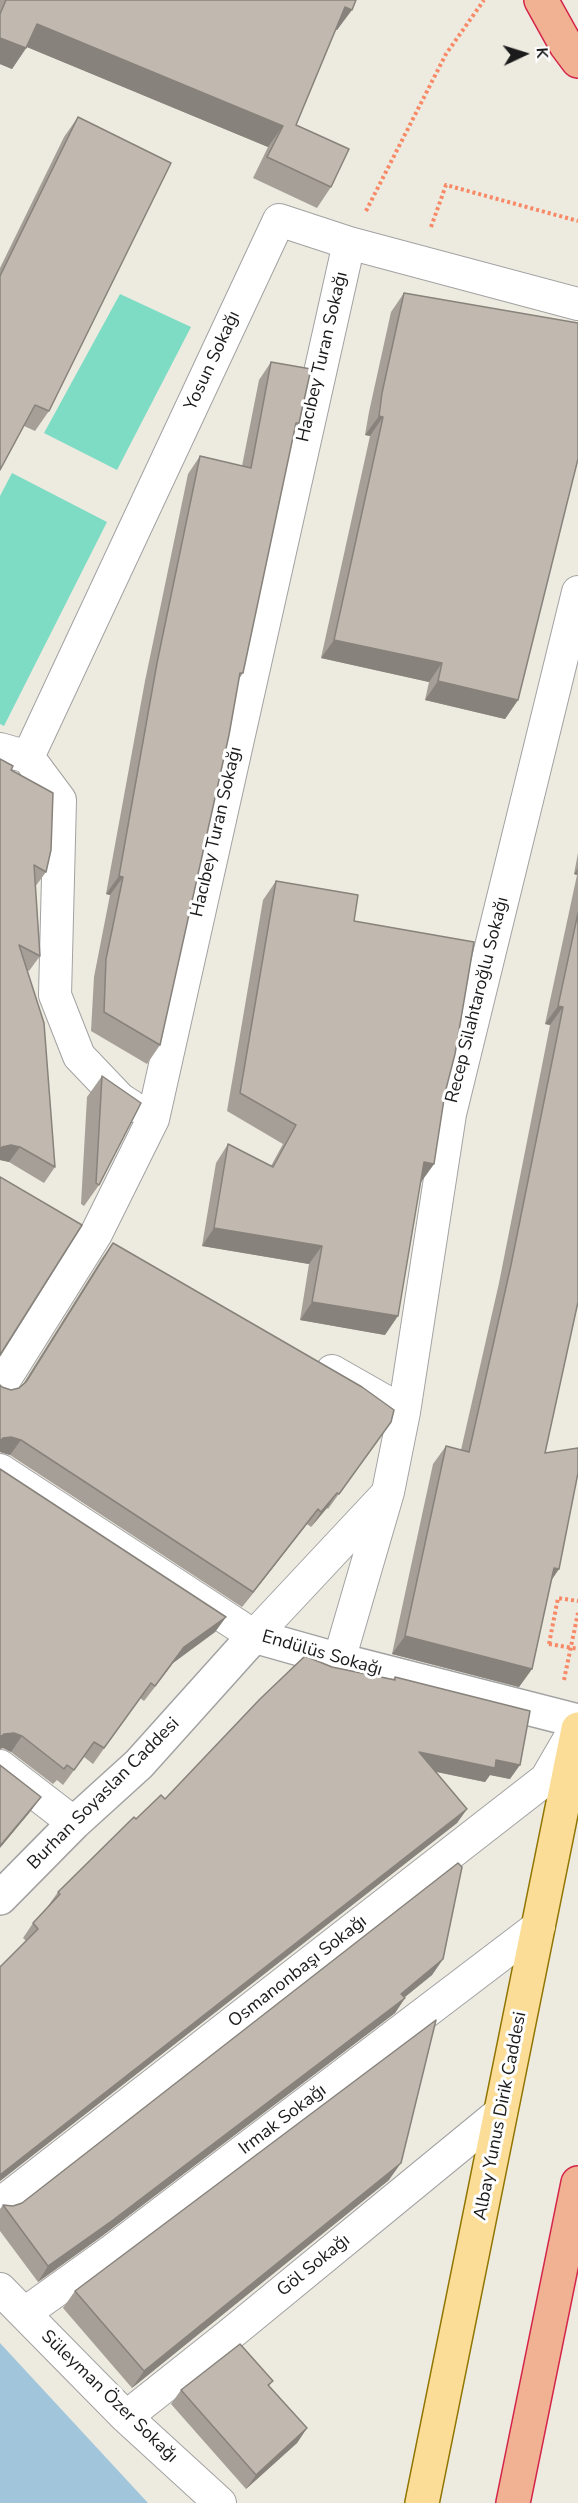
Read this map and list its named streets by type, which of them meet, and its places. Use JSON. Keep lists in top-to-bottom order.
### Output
{
  "streets": {
    "main road": ["Albay Yunus Dirik Caddesi"],
    "street": [
      "Hacıbey Turan Sokağı",
      "Yosun Sokağı",
      "Recep Silahtaroğlu Sokağı",
      "Endülüs Sokağı",
      "Burhan Soyaslan Caddesi",
      "Osmanonbaşı Sokağı",
      "Irmak Sokağı",
      "Göl Sokağı",
      "Süleyman Özer Sokağı"
    ]
  },
  "crossings": [
    ["Hacıbey Turan Sokağı", "Yosun Sokağı"],
    ["Endülüs Sokağı", "Burhan Soyaslan Caddesi"],
    ["Endülüs Sokağı", "Osmanonbaşı Sokağı"],
    ["Endülüs Sokağı", "Albay Yunus Dirik Caddesi"],
    ["Osmanonbaşı Sokağı", "Albay Yunus Dirik Caddesi"],
    ["Albay Yunus Dirik Caddesi", "Irmak Sokağı"],
    ["Albay Yunus Dirik Caddesi", "Göl Sokağı"],
    ["Irmak Sokağı", "Süleyman Özer Sokağı"],
    ["Göl Sokağı", "Süleyman Özer Sokağı"]
  ],
  "north": "right"
}
